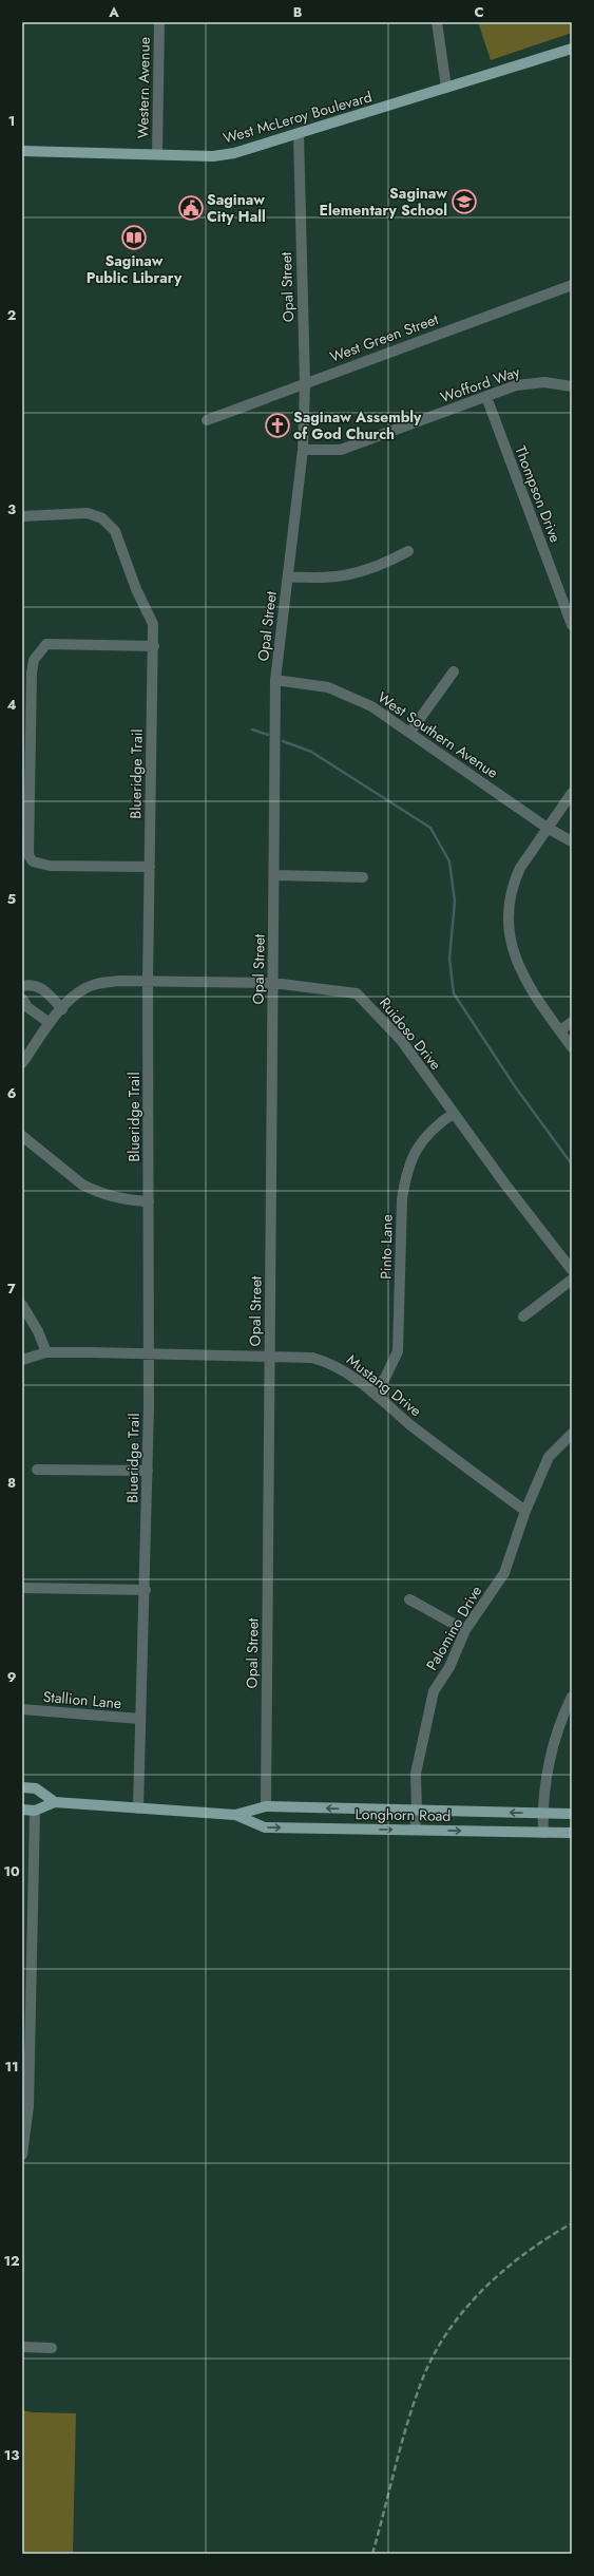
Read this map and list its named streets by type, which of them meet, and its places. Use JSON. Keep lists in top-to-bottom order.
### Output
{
  "streets": {
    "main road": ["West McLeroy Boulevard", "Longhorn Road"],
    "street": [
      "Western Avenue",
      "Opal Street",
      "West Green Street",
      "Wofford Way",
      "Thompson Drive",
      "West Southern Avenue",
      "Blueridge Trail",
      "Ruidoso Drive",
      "Pinto Lane",
      "Mustang Drive",
      "Palomino Drive",
      "Stallion Lane"
    ]
  },
  "crossings": [
    ["Western Avenue", "West McLeroy Boulevard"],
    ["West McLeroy Boulevard", "Opal Street"],
    ["Opal Street", "West Green Street"],
    ["Opal Street", "Wofford Way"],
    ["Opal Street", "West Southern Avenue"],
    ["Opal Street", "Ruidoso Drive"],
    ["Opal Street", "Mustang Drive"],
    ["Opal Street", "Longhorn Road"],
    ["Wofford Way", "Thompson Drive"],
    ["Blueridge Trail", "Ruidoso Drive"],
    ["Blueridge Trail", "Mustang Drive"],
    ["Blueridge Trail", "Stallion Lane"],
    ["Blueridge Trail", "Longhorn Road"],
    ["Ruidoso Drive", "Pinto Lane"],
    ["Pinto Lane", "Mustang Drive"],
    ["Mustang Drive", "Palomino Drive"],
    ["Palomino Drive", "Longhorn Road"]
  ],
  "places": {
    "school or university": ["Saginaw Elementary School"],
    "public building": ["Saginaw City Hall"],
    "library": ["Saginaw Public Library"],
    "church": ["Saginaw Assembly of God Church"]
  },
  "grid": {
    "columns": ["A", "B", "C"],
    "rows": [
      "1",
      "2",
      "3",
      "4",
      "5",
      "6",
      "7",
      "8",
      "9",
      "10",
      "11",
      "12",
      "13"
    ]
  }
}
